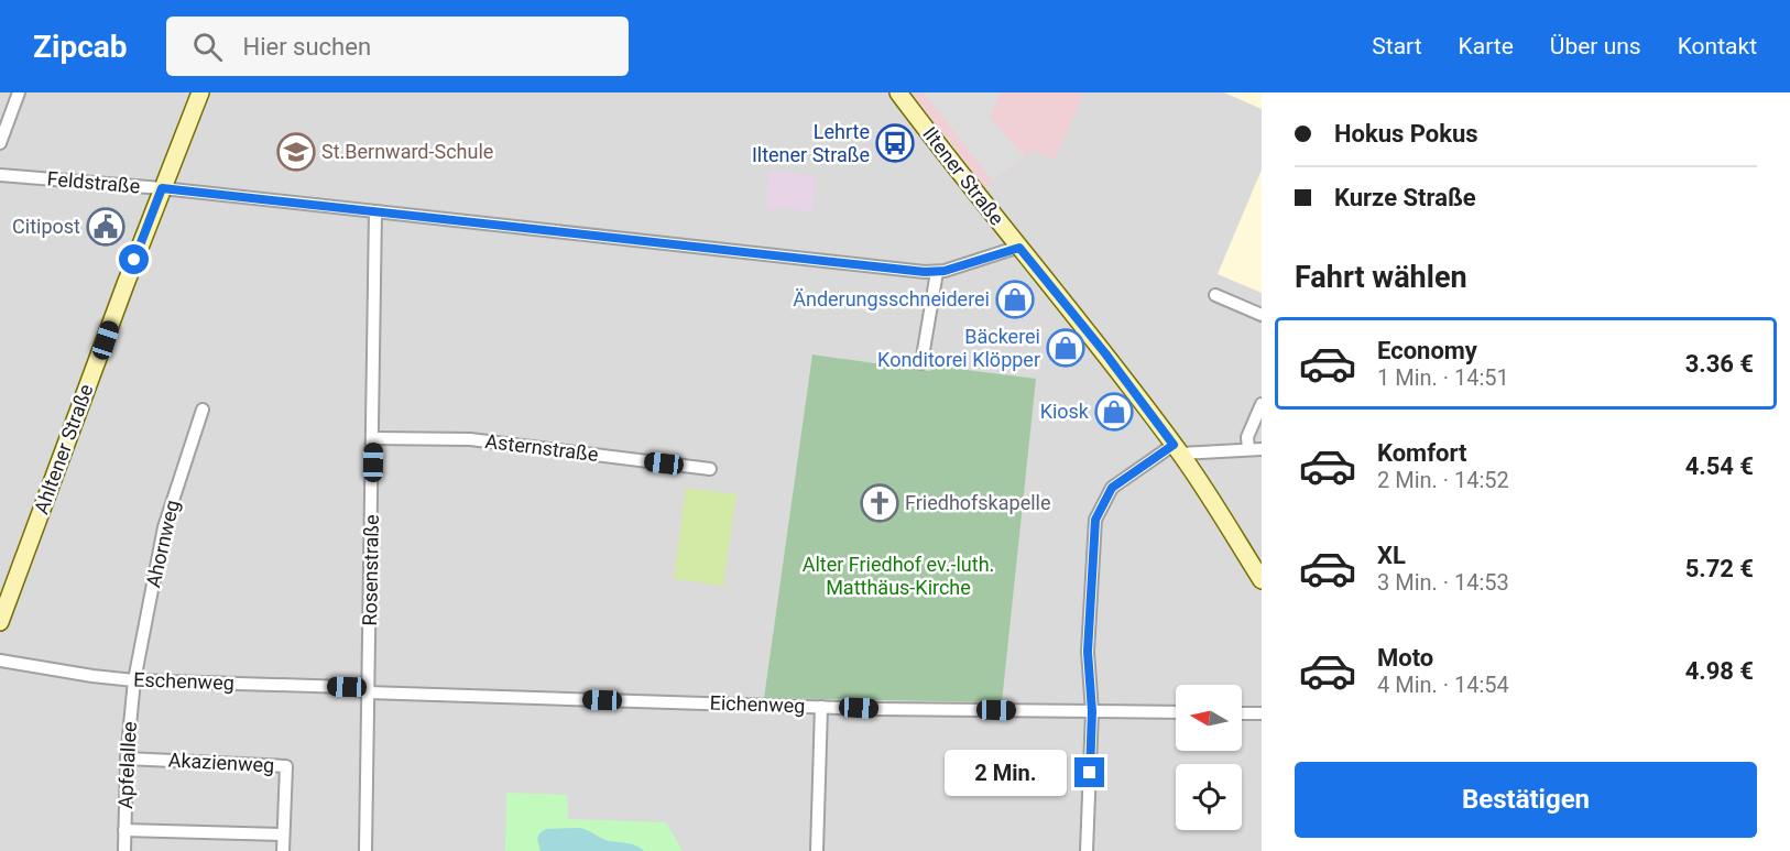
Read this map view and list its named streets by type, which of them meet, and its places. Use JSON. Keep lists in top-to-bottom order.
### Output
{
  "streets": {
    "street": [
      "Iltener Straße",
      "Feldstraße",
      "Asternstraße",
      "Ahltener Straße",
      "Ahornweg",
      "Rosenstraße",
      "Eschenweg",
      "Eichenweg",
      "Akazienweg",
      "Apfelallee"
    ]
  },
  "crossings": [
    ["Iltener Straße", "Feldstraße"],
    ["Feldstraße", "Ahltener Straße"],
    ["Feldstraße", "Rosenstraße"],
    ["Asternstraße", "Rosenstraße"],
    ["Ahornweg", "Eschenweg"],
    ["Ahornweg", "Apfelallee"],
    ["Rosenstraße", "Eschenweg"],
    ["Rosenstraße", "Eichenweg"],
    ["Eschenweg", "Eichenweg"],
    ["Eschenweg", "Apfelallee"],
    ["Akazienweg", "Apfelallee"]
  ],
  "parks": ["Alter Friedhof ev.-luth. Matthäus-Kirche"],
  "places": {
    "bus stop": ["Lehrte Iltener Straße"],
    "school or university": ["St.Bernward-Schule"],
    "public building": ["Citipost"],
    "shop": ["Änderungsschneiderei", "Bäckerei Konditorei Klöpper", "Kiosk"],
    "church": ["Friedhofskapelle"]
  },
  "north": "left",
  "page": {
    "header": "Zipcab",
    "search": "Hier suchen",
    "nav": [
      "Start",
      "Karte",
      "Über uns",
      "Kontakt"
    ],
    "banner": ["Hokus Pokus", "Kurze Straße"],
    "heading": "Fahrt wählen",
    "list": [
      {
        "name": "Economy",
        "note": "1 Min. · 14:51",
        "value": "3.36 €"
      },
      {
        "name": "Komfort",
        "note": "2 Min. · 14:52",
        "value": "4.54 €"
      },
      {
        "name": "XL",
        "note": "3 Min. · 14:53",
        "value": "5.72 €"
      },
      {
        "name": "Moto",
        "note": "4 Min. · 14:54",
        "value": "4.98 €"
      }
    ],
    "buttons": "Bestätigen",
    "bubble": "2 Min."
  }
}
